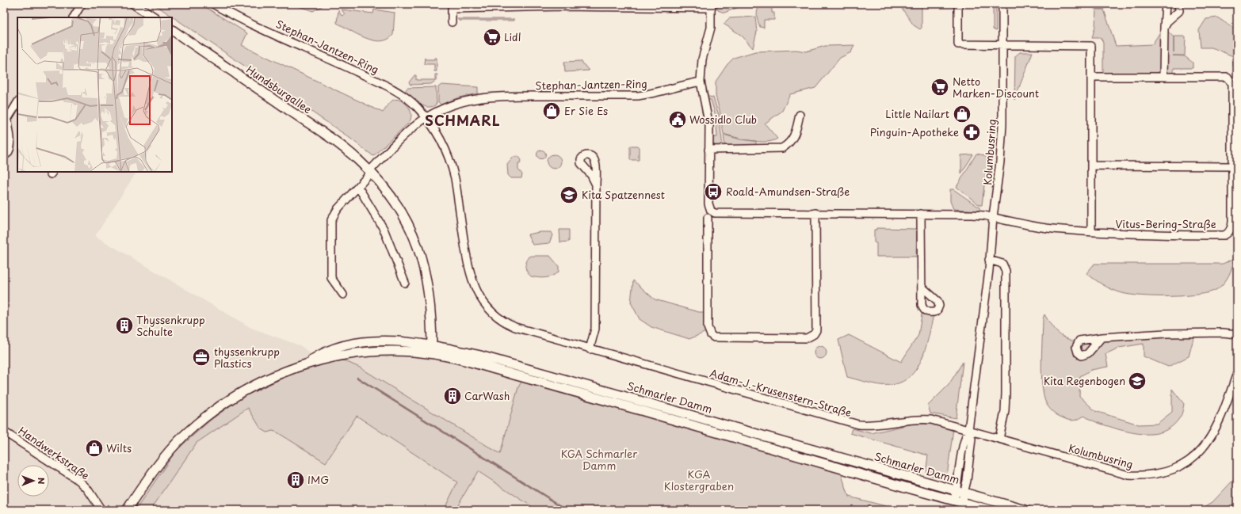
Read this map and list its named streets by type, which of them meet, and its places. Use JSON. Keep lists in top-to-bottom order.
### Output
{
  "streets": {
    "street": [
      "Stephan-Jantzen-Ring",
      "Hundsburgallee",
      "Kolumbusring",
      "Vitus-Bering-Straße",
      "Adam-J.-Krusenstern-Straße",
      "Schmarler Damm",
      "Handwerkstraße"
    ]
  },
  "crossings": [
    ["Stephan-Jantzen-Ring", "Hundsburgallee"],
    ["Stephan-Jantzen-Ring", "Adam-J.-Krusenstern-Straße"],
    ["Hundsburgallee", "Schmarler Damm"],
    ["Kolumbusring", "Vitus-Bering-Straße"],
    ["Kolumbusring", "Adam-J.-Krusenstern-Straße"],
    ["Kolumbusring", "Schmarler Damm"]
  ],
  "districts": ["SCHMARL"],
  "parks": ["KGA Schmarler Damm", "KGA Klostergraben"],
  "places": {
    "supermarket": ["Lidl", "Netto Marken-Discount"],
    "shop": ["Er Sie Es", "Little Nailart", "Wilts"],
    "public building": ["Wossidlo Club"],
    "pharmacy": ["Pinguin-Apotheke"],
    "bus stop": ["Roald-Amundsen-Straße"],
    "school or university": ["Kita Spatzennest", "Kita Regenbogen"],
    "building": ["Thyssenkrupp Schulte", "CarWash", "IMG"],
    "office": ["thyssenkrupp Plastics"]
  },
  "north": "right"
}
